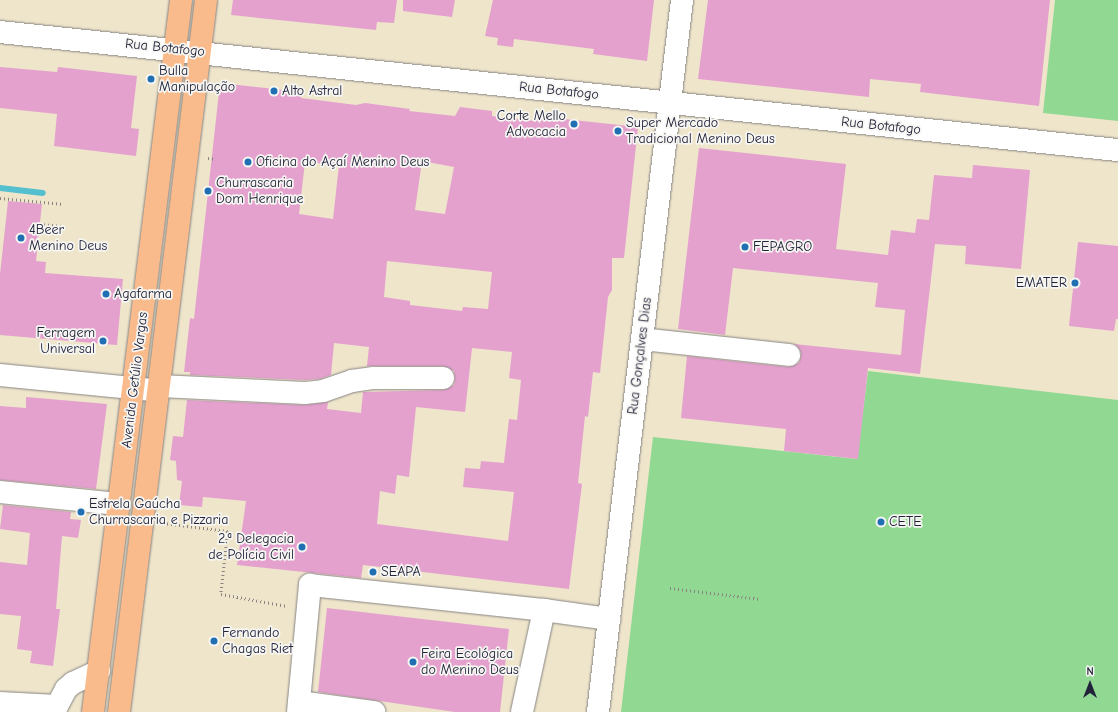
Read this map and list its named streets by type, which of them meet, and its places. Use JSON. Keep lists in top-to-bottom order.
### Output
{
  "streets": {
    "main road": ["Avenida Getúlio Vargas"],
    "street": ["Rua Botafogo", "Rua Gonçalves Dias"]
  },
  "crossings": [
    ["Rua Botafogo", "Rua Gonçalves Dias"],
    ["Rua Botafogo", "Avenida Getúlio Vargas"]
  ],
  "places": [
    "Bulla Manipulação",
    "Alto Astral",
    "Corte Mello Advocacia",
    "Super Mercado Tradicional Menino Deus",
    "Oficina do Açaí Menino Deus",
    "Churrascaria Dom Henrique",
    "4Beer Menino Deus",
    "FEPAGRO",
    "EMATER",
    "Agafarma",
    "Ferragem Universal",
    "Estrela Gaúcha Churrascaria e Pizzaria",
    "CETE",
    "2.ª Delegacia de Polícia Civil",
    "SEAPA",
    "Fernando Chagas Riet",
    "Feira Ecológica do Menino Deus"
  ],
  "north": "top"
}
